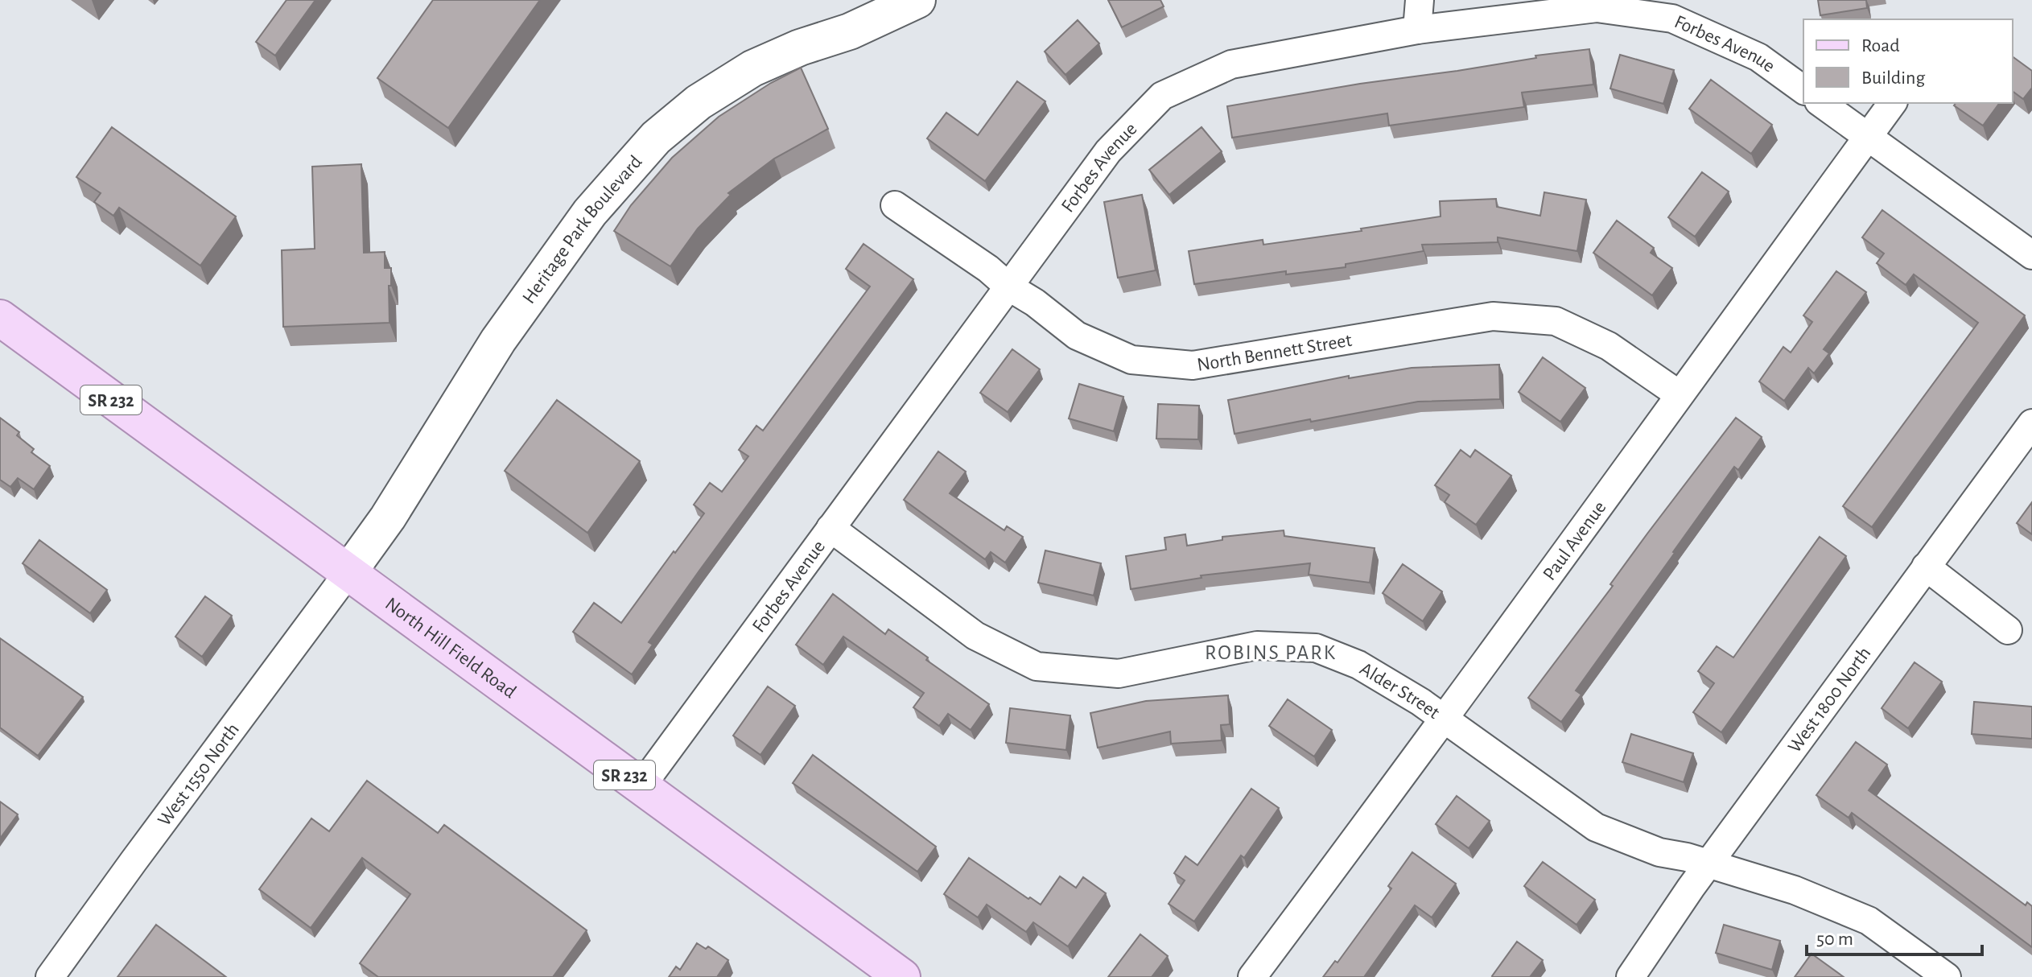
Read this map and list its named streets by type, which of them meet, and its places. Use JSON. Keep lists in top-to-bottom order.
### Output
{
  "streets": {
    "main road": ["SR 232", "North Hill Field Road"],
    "street": [
      "Forbes Avenue",
      "Heritage Park Boulevard",
      "North Bennett Street",
      "Paul Avenue",
      "Alder Street",
      "West 1800 North",
      "West 1550 North"
    ]
  },
  "crossings": [
    ["Forbes Avenue", "North Bennett Street"],
    ["Forbes Avenue", "North Hill Field Road"],
    ["Forbes Avenue", "Alder Street"],
    ["Heritage Park Boulevard", "North Hill Field Road"],
    ["Heritage Park Boulevard", "West 1550 North"],
    ["North Bennett Street", "Paul Avenue"],
    ["Paul Avenue", "Alder Street"],
    ["North Hill Field Road", "West 1550 North"],
    ["Alder Street", "West 1800 North"]
  ],
  "districts": ["ROBINS PARK"],
  "legend": ["Road", "Building"],
  "scale_bar": "50 m"
}
